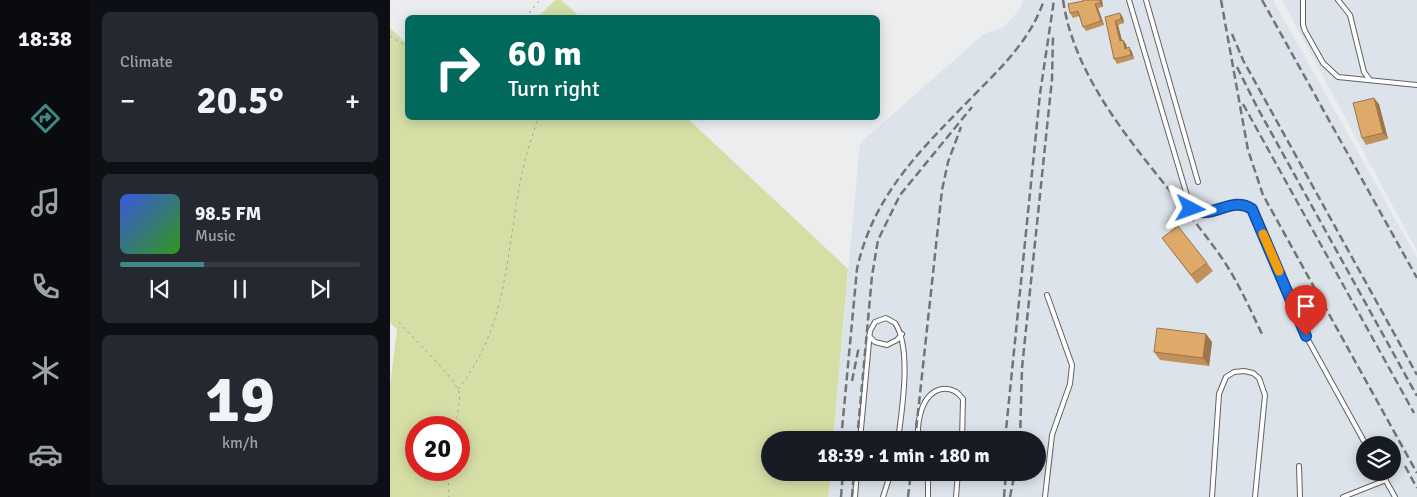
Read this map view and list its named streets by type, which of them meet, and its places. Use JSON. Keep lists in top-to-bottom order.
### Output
{
  "page": {
    "tabs": "18:38",
    "tile": [
      "Climate",
      ["19", "km/h"]
    ],
    "turn": ["60 m", "Turn right"],
    "heat": ["−", "20.5°", "+"],
    "song": ["98.5 FM", "Music"],
    "limit": "20",
    "trip": "18:39 · 1 min · 180 m"
  }
}
